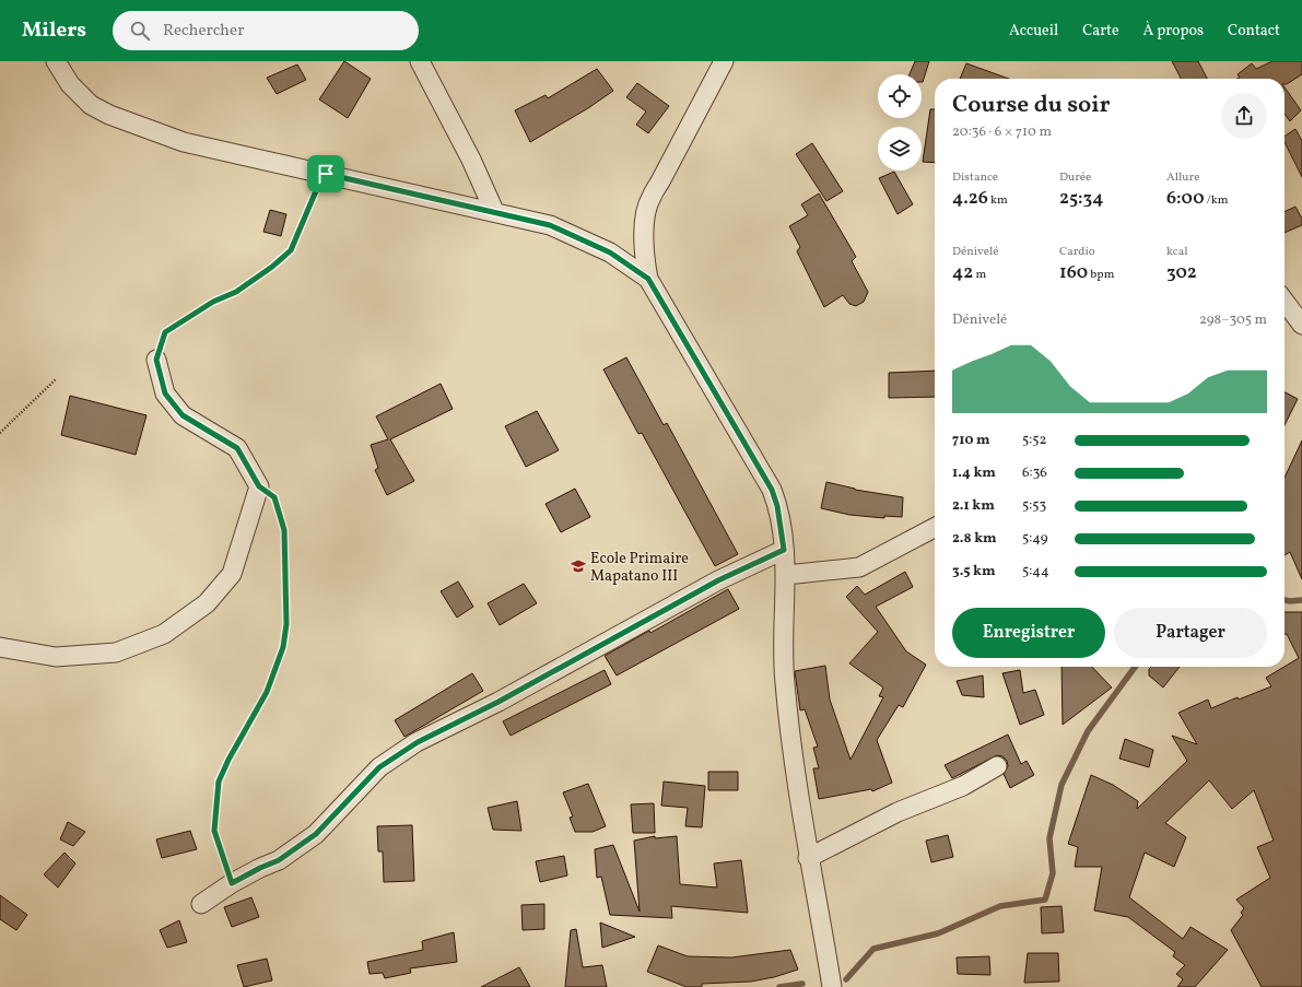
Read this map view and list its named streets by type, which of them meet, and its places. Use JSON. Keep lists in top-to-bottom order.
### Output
{
  "places": {
    "school or university": ["Ecole Primaire Mapatano III"]
  },
  "page": {
    "header": "Milers",
    "search": "Rechercher",
    "nav": [
      "Accueil",
      "Carte",
      "À propos",
      "Contact"
    ],
    "heading": ["Course du soir", "20:36 · 6 × 710 m"],
    "stats": [
      ["Distance", "4.26 km"],
      ["Durée", "25:34"],
      ["Allure", "6:00 /km"],
      ["Dénivelé", "42 m"],
      ["Cardio", "160 bpm"],
      ["kcal", "302"]
    ],
    "chart": ["Dénivelé", "298–305 m"],
    "list": [
      {
        "name": "710 m",
        "note": "5:52"
      },
      {
        "name": "1.4 km",
        "note": "6:36"
      },
      {
        "name": "2.1 km",
        "note": "5:53"
      },
      {
        "name": "2.8 km",
        "note": "5:49"
      },
      {
        "name": "3.5 km",
        "note": "5:44"
      }
    ],
    "buttons": ["Enregistrer", "Partager"]
  }
}
